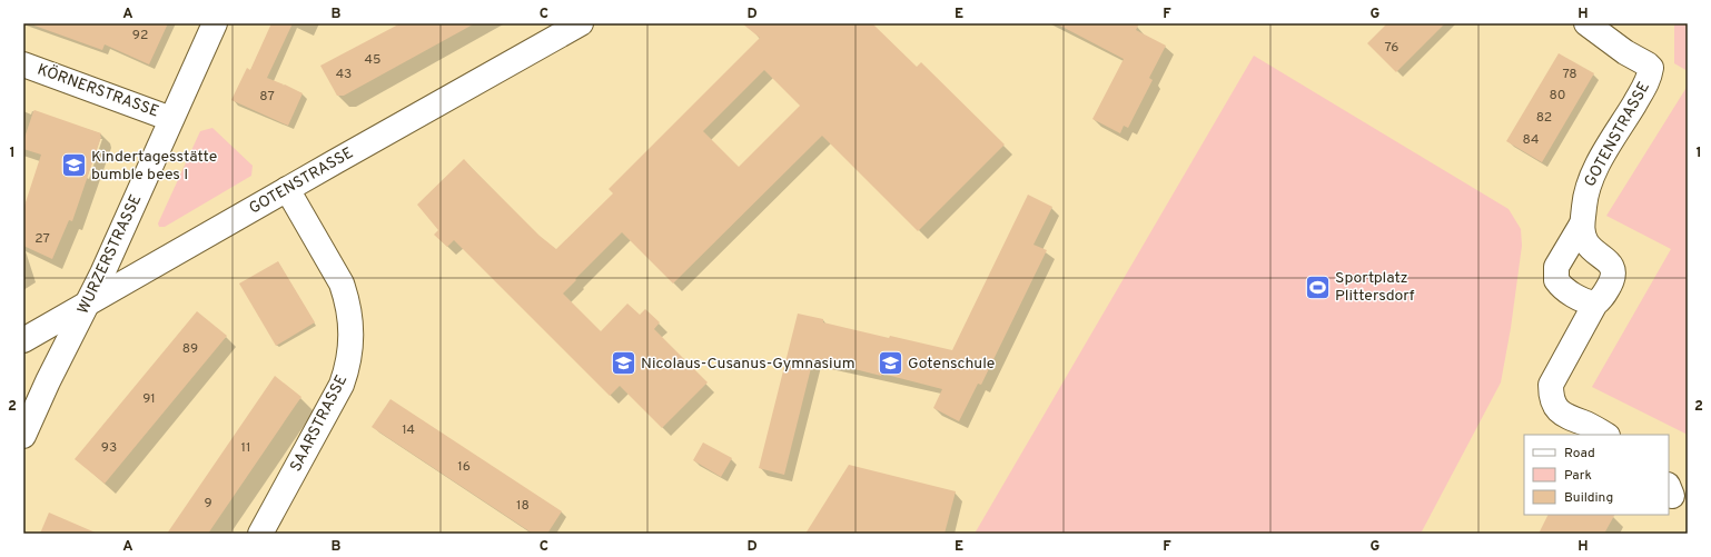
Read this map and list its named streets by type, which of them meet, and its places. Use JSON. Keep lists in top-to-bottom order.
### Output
{
  "streets": {
    "street": [
      "KÖRNERSTRASSE",
      "GOTENSTRASSE",
      "WURZERSTRASSE",
      "SAARSTRASSE"
    ]
  },
  "crossings": [
    ["KÖRNERSTRASSE", "WURZERSTRASSE"],
    ["GOTENSTRASSE", "WURZERSTRASSE"],
    ["GOTENSTRASSE", "SAARSTRASSE"]
  ],
  "places": {
    "school or university": ["Kindertagesstätte bumble bees I", "Nicolaus-Cusanus-Gymnasium", "Gotenschule"],
    "sports": ["Sportplatz Plittersdorf"]
  },
  "house_numbers": [
    "92",
    "76",
    "45",
    "43",
    "78",
    "80",
    "87",
    "82",
    "84",
    "27",
    "89",
    "91",
    "14",
    "93",
    "11",
    "16",
    "9",
    "18"
  ],
  "legend": ["Road", "Park", "Building"],
  "grid": {
    "columns": [
      "A",
      "B",
      "C",
      "D",
      "E",
      "F",
      "G",
      "H"
    ],
    "rows": ["1", "2"]
  }
}
